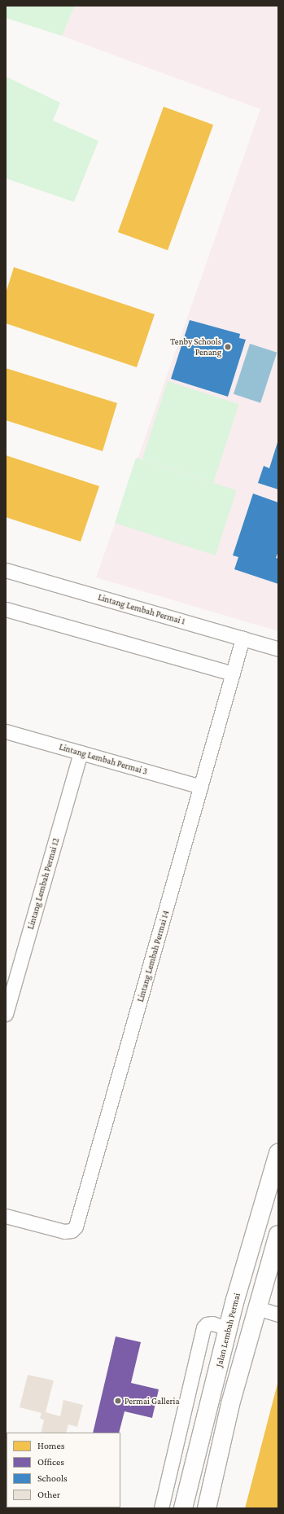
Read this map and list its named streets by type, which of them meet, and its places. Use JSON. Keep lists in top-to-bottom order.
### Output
{
  "streets": {
    "main road": ["Jalan Lembah Permai"],
    "street": [
      "Lintang Lembah Permai 1",
      "Lintang Lembah Permai 3",
      "Lintang Lembah Permai 12",
      "Lintang Lembah Permai 14"
    ]
  },
  "crossings": [
    ["Lintang Lembah Permai 1", "Lintang Lembah Permai 14"],
    ["Lintang Lembah Permai 3", "Lintang Lembah Permai 12"],
    ["Lintang Lembah Permai 3", "Lintang Lembah Permai 14"]
  ],
  "places": ["Tenby Schools Penang", "Permai Galleria"],
  "legend": [
    "Homes",
    "Offices",
    "Schools",
    "Other"
  ]
}
